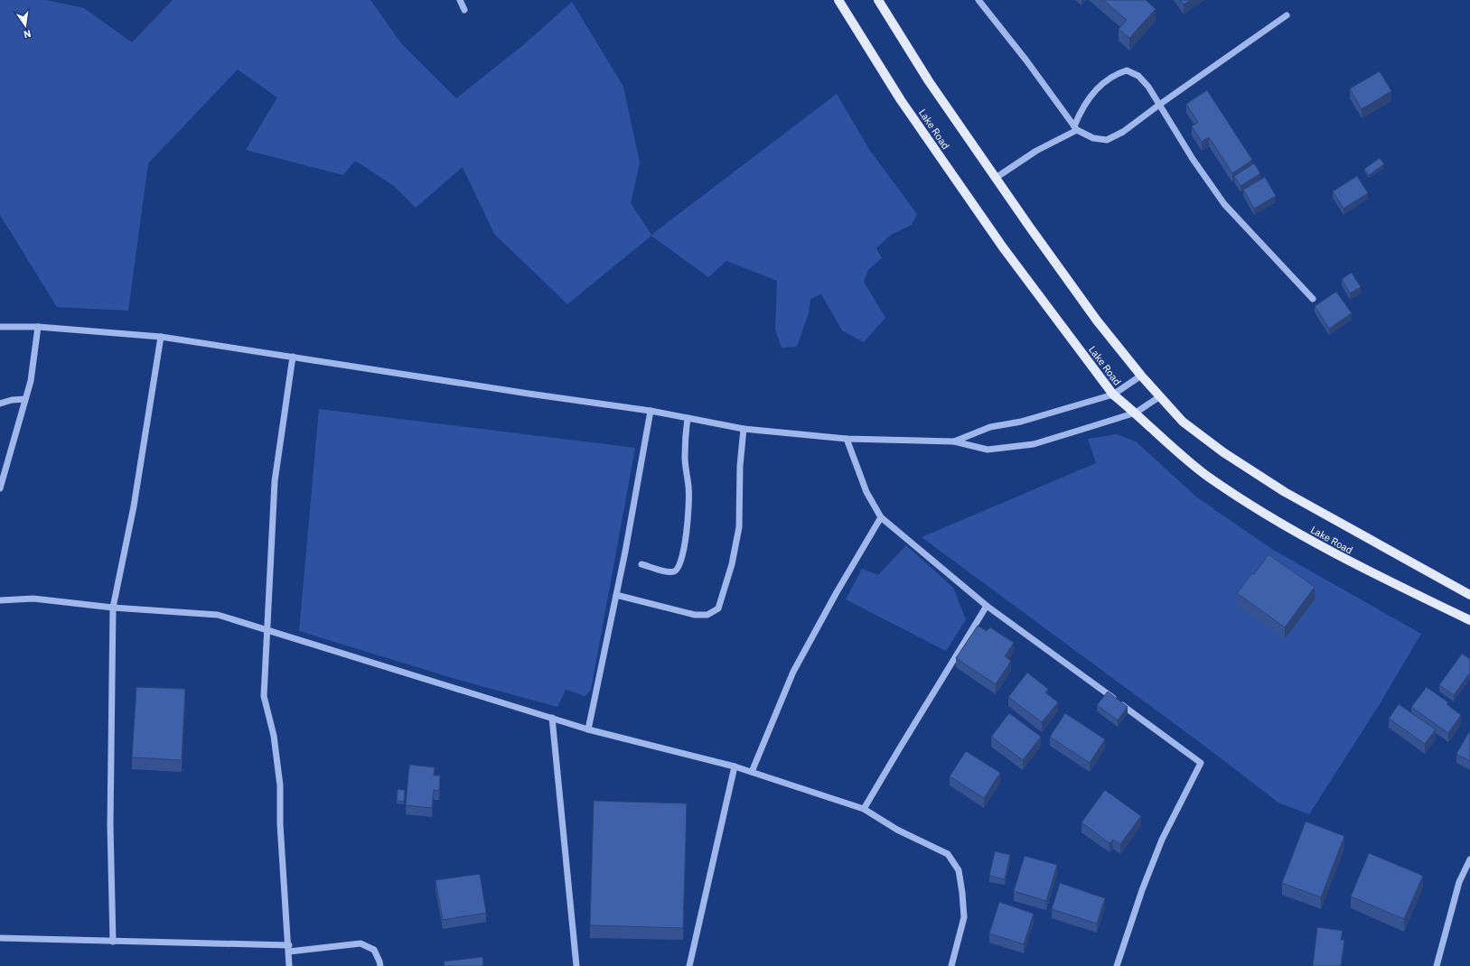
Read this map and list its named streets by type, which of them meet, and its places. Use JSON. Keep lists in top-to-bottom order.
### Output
{
  "streets": {
    "main road": ["Lake Road"]
  },
  "north": "bottom"
}
